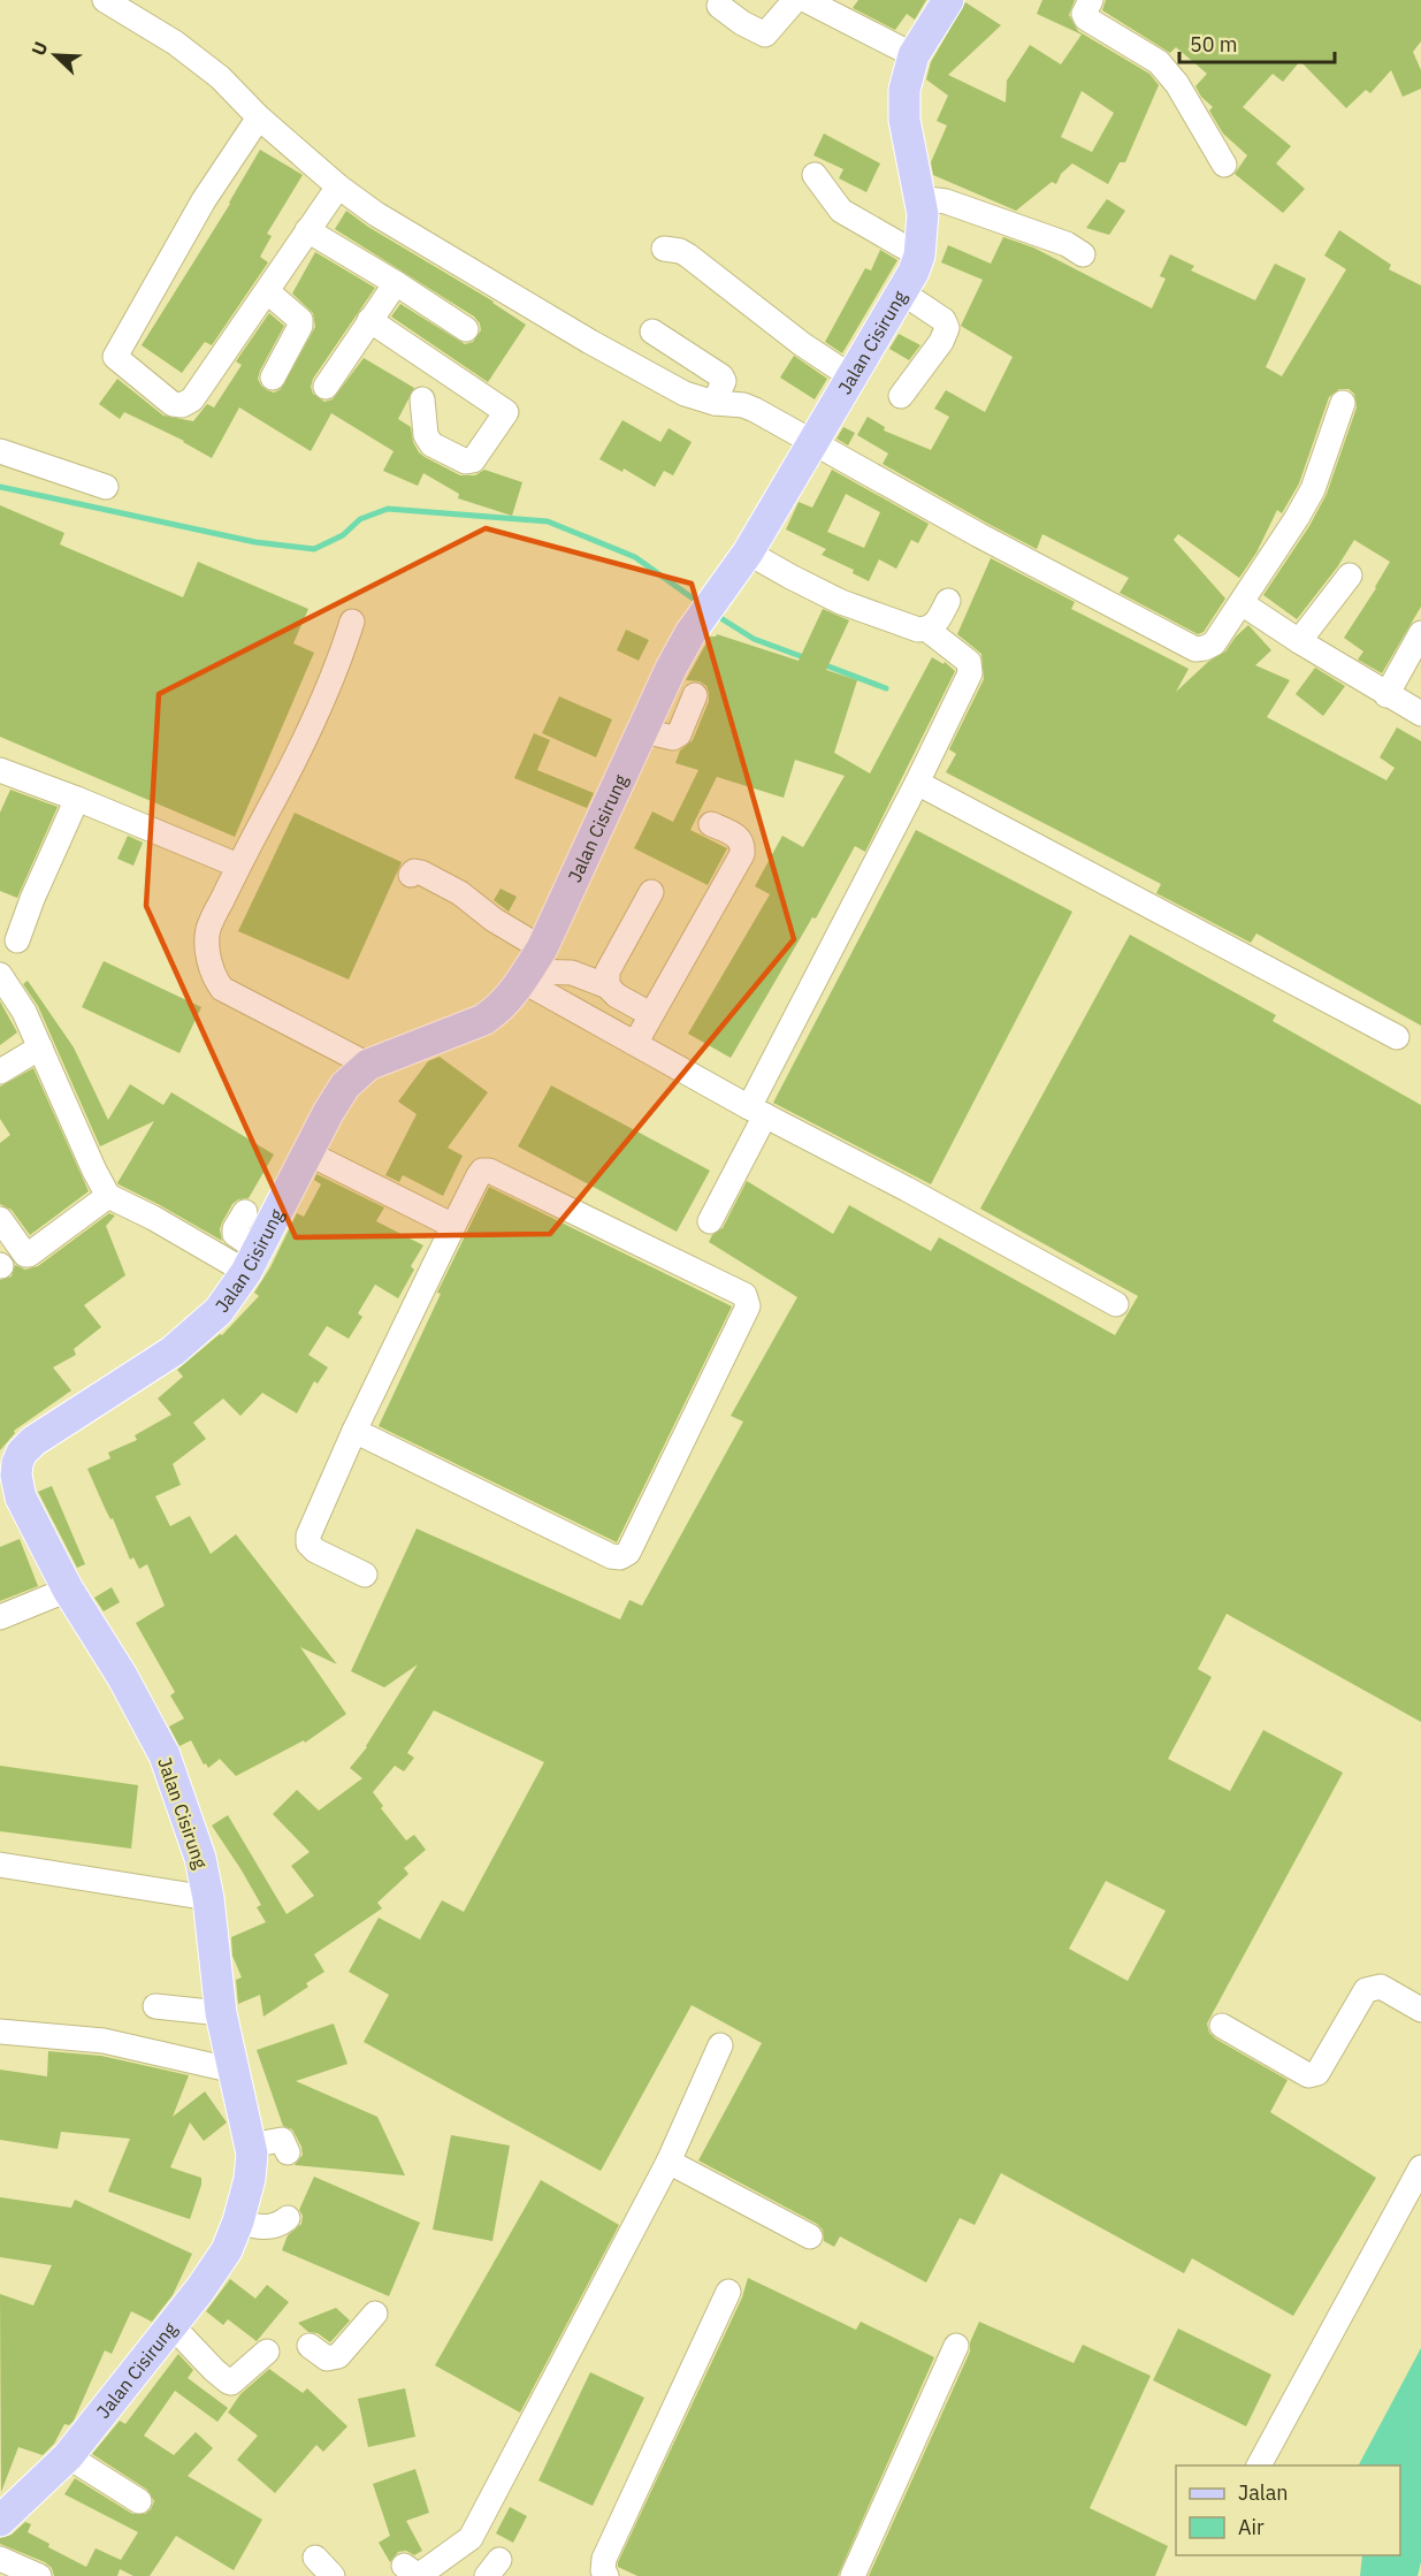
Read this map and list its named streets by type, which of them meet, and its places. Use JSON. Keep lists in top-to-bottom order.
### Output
{
  "streets": {
    "main road": ["Jalan Cisirung"]
  },
  "legend": ["Jalan", "Air"],
  "scale_bar": "50 m",
  "north": "top left"
}
